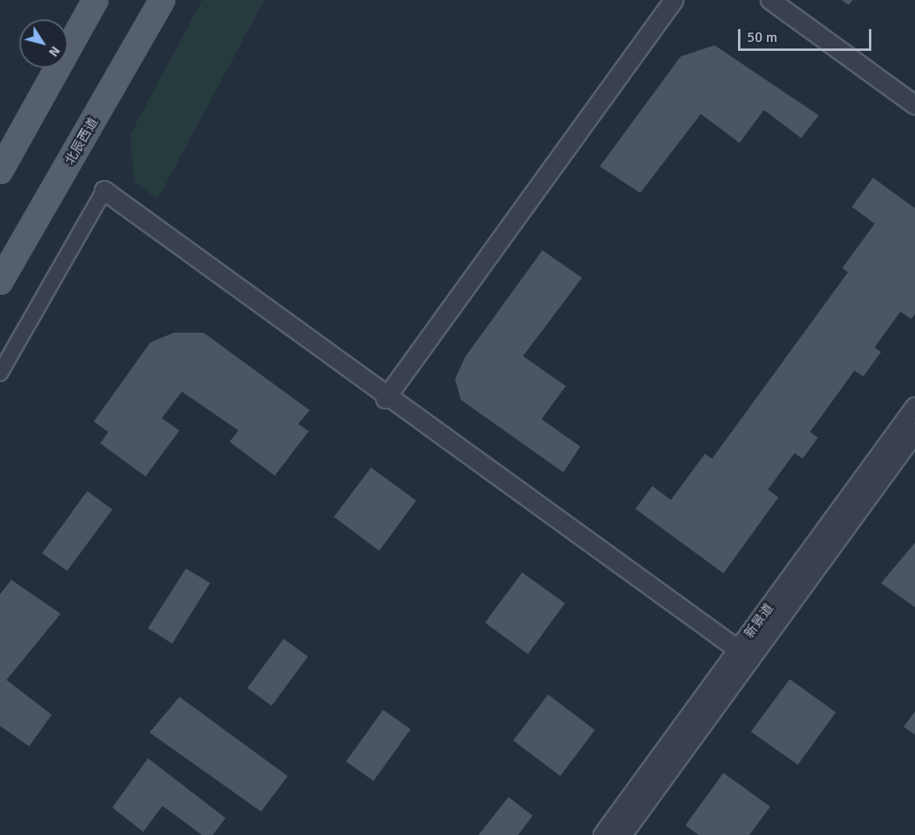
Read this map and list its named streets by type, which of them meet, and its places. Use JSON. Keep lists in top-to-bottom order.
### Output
{
  "streets": {
    "main road": ["北辰西道"],
    "street": ["新景道"]
  },
  "scale_bar": "50 m",
  "north": "bottom right"
}
